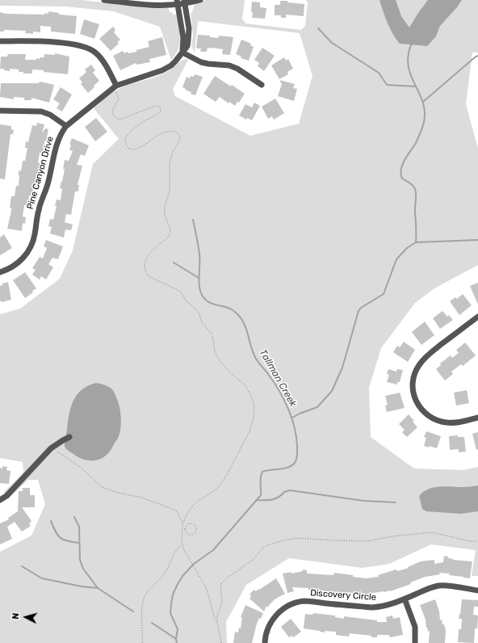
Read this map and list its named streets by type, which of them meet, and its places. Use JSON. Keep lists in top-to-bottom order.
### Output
{
  "streets": {
    "street": ["Pine Canyon Drive", "Discovery Circle"]
  },
  "water": ["Tallman Creek"],
  "north": "left"
}
